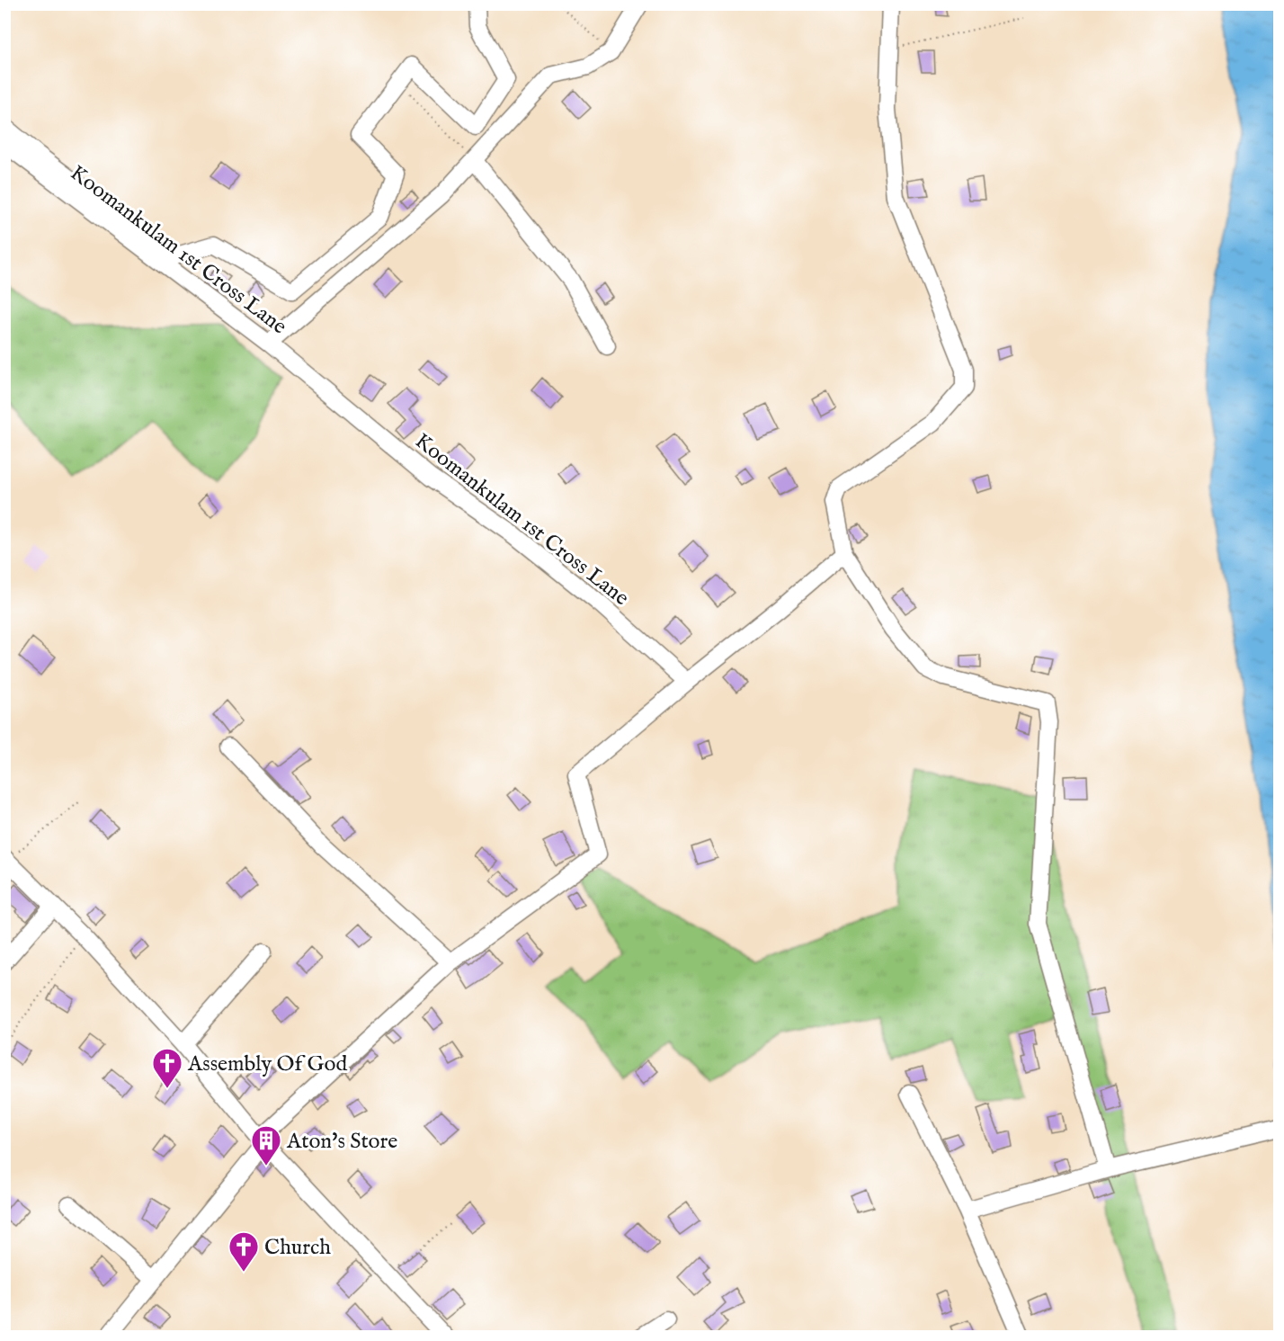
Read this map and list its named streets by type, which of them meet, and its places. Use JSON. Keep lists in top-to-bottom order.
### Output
{
  "streets": {
    "street": ["Koomankulam 1st Cross Lane"]
  },
  "places": {
    "church": ["Assembly Of God", "Church"],
    "building": ["Aton's Store"]
  }
}
